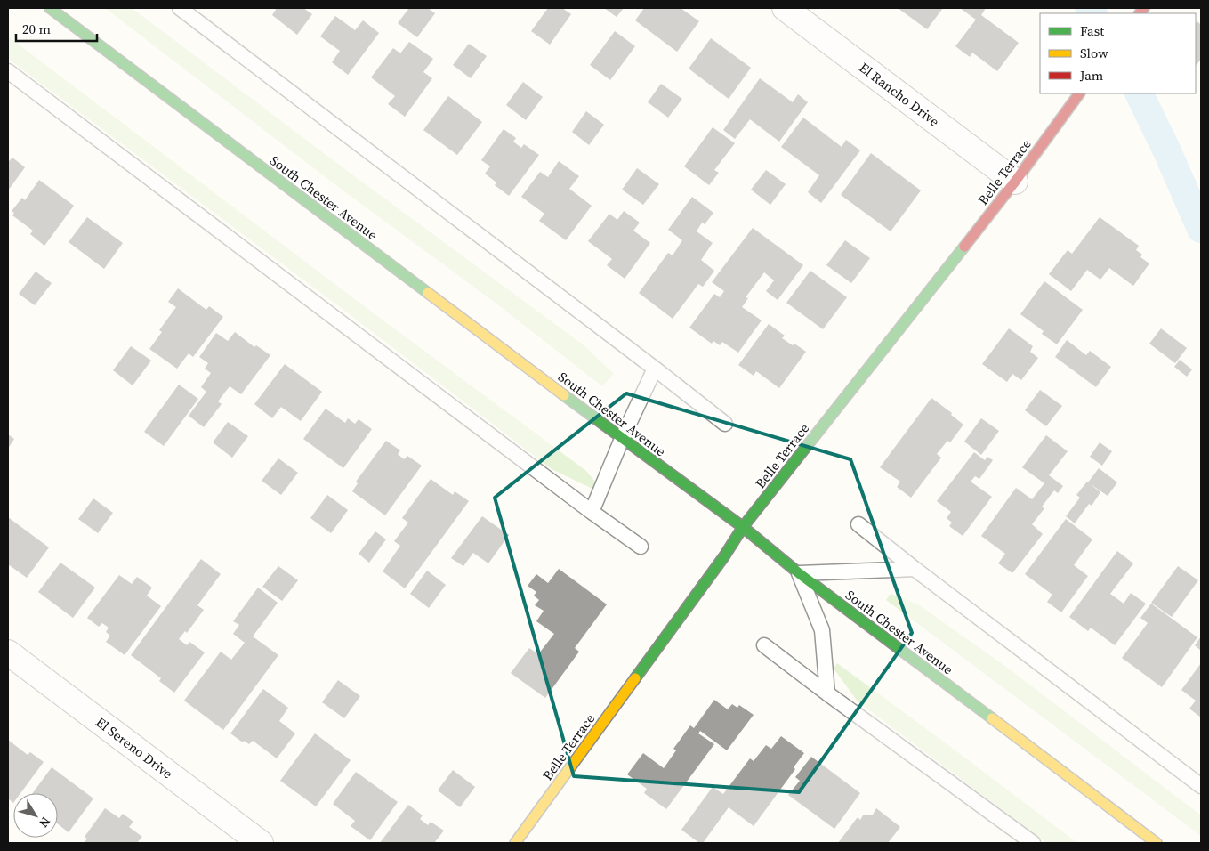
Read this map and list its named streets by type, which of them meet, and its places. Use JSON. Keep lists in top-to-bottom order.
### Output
{
  "streets": {
    "main road": ["Belle Terrace", "South Chester Avenue"],
    "street": ["El Rancho Drive", "El Sereno Drive"]
  },
  "crossings": [
    ["El Rancho Drive", "Belle Terrace"],
    ["Belle Terrace", "South Chester Avenue"]
  ],
  "legend": ["Fast", "Slow", "Jam"],
  "scale_bar": "20 m",
  "north": "bottom right"
}
